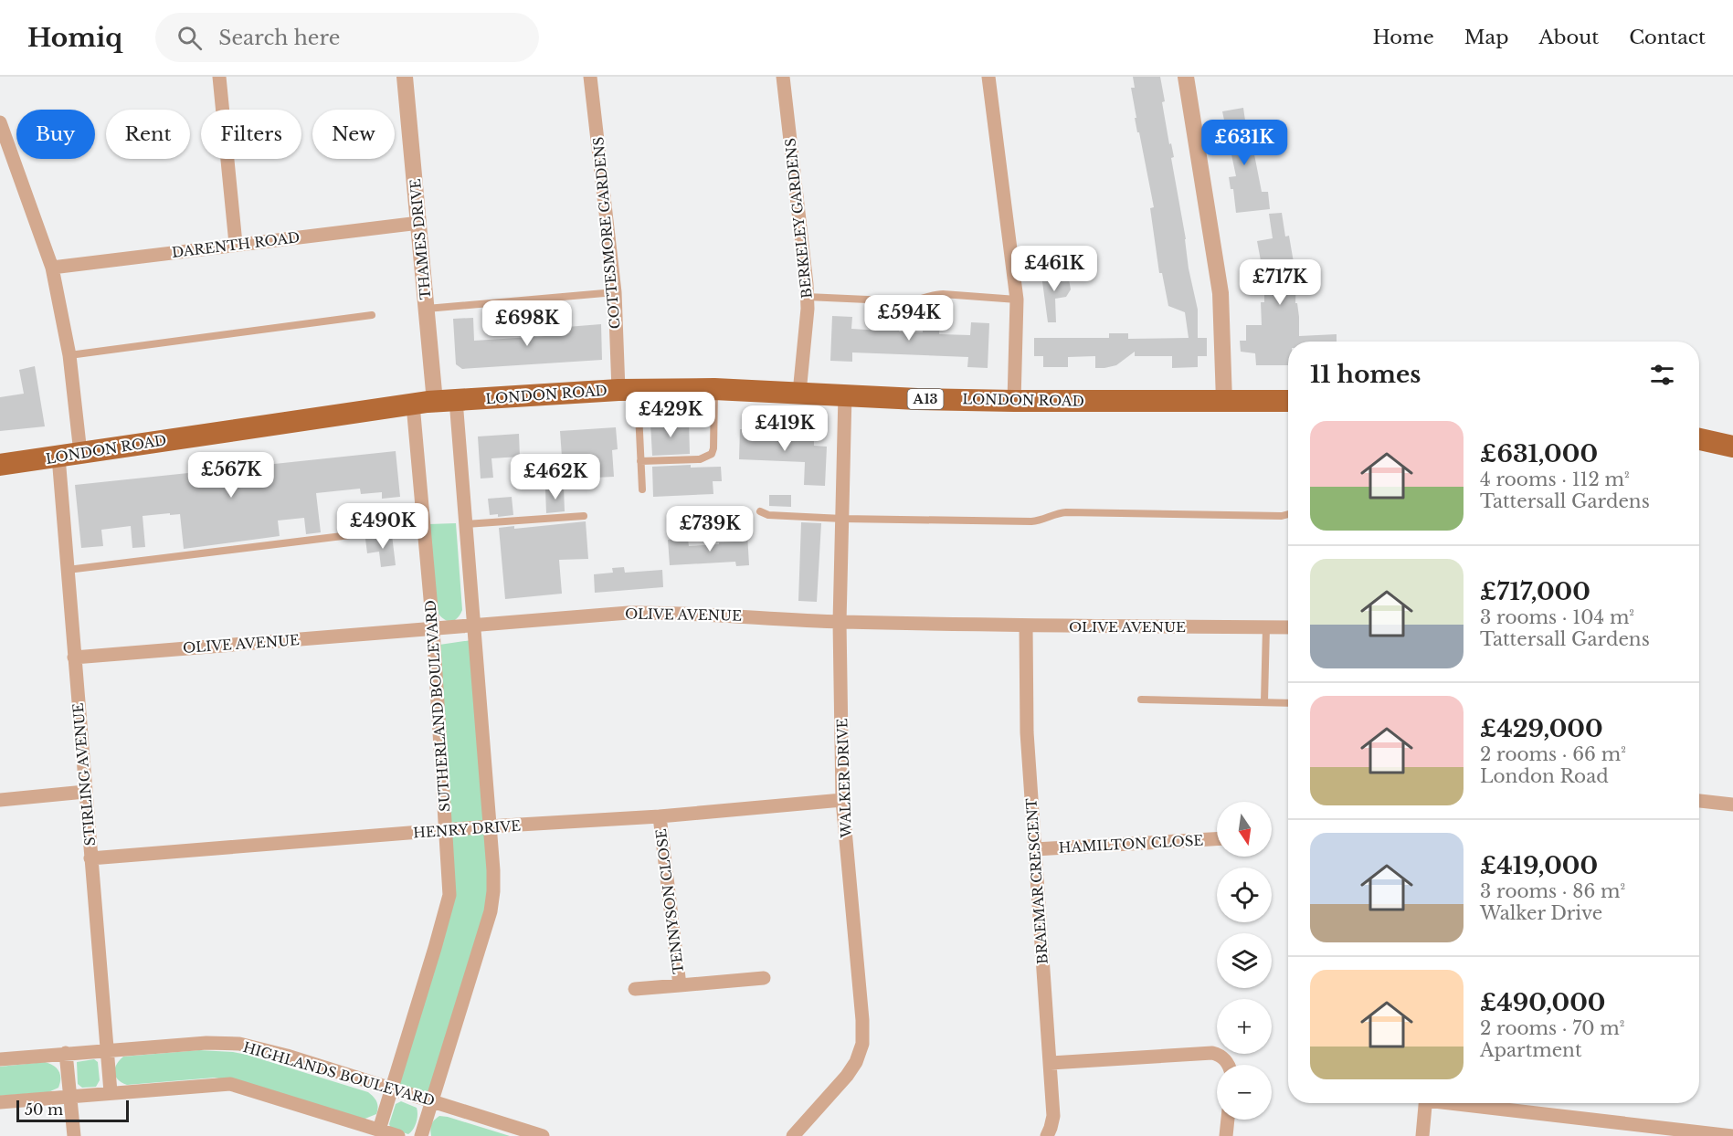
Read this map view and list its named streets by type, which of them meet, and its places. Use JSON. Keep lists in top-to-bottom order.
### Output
{
  "streets": {
    "main road": ["LONDON ROAD", "A13"],
    "street": [
      "BERKELEY GARDENS",
      "COTTESMORE GARDENS",
      "THAMES DRIVE",
      "DARENTH ROAD",
      "OLIVE AVENUE",
      "SUTHERLAND BOULEVARD",
      "STIRLING AVENUE",
      "WALKER DRIVE",
      "HENRY DRIVE",
      "HAMILTON CLOSE",
      "BRAEMAR CRESCENT",
      "TENNYSON CLOSE",
      "HIGHLANDS BOULEVARD"
    ]
  },
  "crossings": [
    ["BERKELEY GARDENS", "LONDON ROAD"],
    ["COTTESMORE GARDENS", "LONDON ROAD"],
    ["THAMES DRIVE", "DARENTH ROAD"],
    ["THAMES DRIVE", "LONDON ROAD"],
    ["LONDON ROAD", "SUTHERLAND BOULEVARD"],
    ["LONDON ROAD", "STIRLING AVENUE"],
    ["LONDON ROAD", "WALKER DRIVE"],
    ["OLIVE AVENUE", "SUTHERLAND BOULEVARD"],
    ["OLIVE AVENUE", "STIRLING AVENUE"],
    ["OLIVE AVENUE", "WALKER DRIVE"],
    ["OLIVE AVENUE", "BRAEMAR CRESCENT"],
    ["SUTHERLAND BOULEVARD", "HENRY DRIVE"],
    ["SUTHERLAND BOULEVARD", "HIGHLANDS BOULEVARD"],
    ["STIRLING AVENUE", "HENRY DRIVE"],
    ["STIRLING AVENUE", "HIGHLANDS BOULEVARD"],
    ["WALKER DRIVE", "HENRY DRIVE"],
    ["HENRY DRIVE", "TENNYSON CLOSE"],
    ["HAMILTON CLOSE", "BRAEMAR CRESCENT"]
  ],
  "scale_bar": "50 m",
  "north": "bottom",
  "page": {
    "header": "Homiq",
    "search": "Search here",
    "nav": [
      "Home",
      "Map",
      "About",
      "Contact"
    ],
    "chip": [
      "Buy",
      "Rent",
      "Filters",
      "New"
    ],
    "price": [
      "£631K",
      "£461K",
      "£717K",
      "£594K",
      "£698K",
      "£429K",
      "£419K",
      "£567K",
      "£462K",
      "£490K",
      "£739K"
    ],
    "heading": "11 homes",
    "list": [
      {
        "name": "£631,000",
        "note": "4 rooms · 112 m² · Tattersall Gardens"
      },
      {
        "name": "£717,000",
        "note": "3 rooms · 104 m² · Tattersall Gardens"
      },
      {
        "name": "£429,000",
        "note": "2 rooms · 66 m² · London Road"
      },
      {
        "name": "£419,000",
        "note": "3 rooms · 86 m² · Walker Drive"
      },
      {
        "name": "£490,000",
        "note": "2 rooms · 70 m² · Apartment"
      }
    ],
    "map_buttons": ["+", "−"],
    "scale": "50 m"
  }
}
